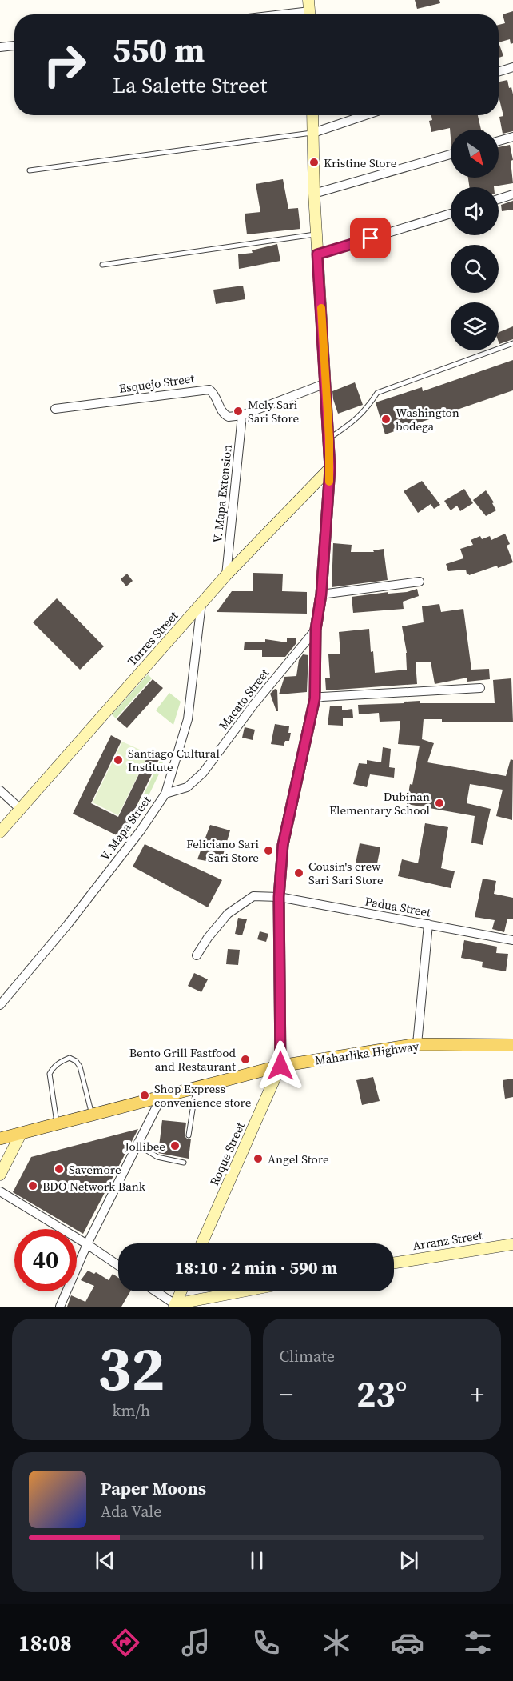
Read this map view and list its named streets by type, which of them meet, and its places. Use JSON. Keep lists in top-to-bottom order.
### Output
{
  "streets": {
    "main road": ["Maharlika Highway"],
    "street": [
      "Esquejo Street",
      "V. Mapa Extension",
      "Torres Street",
      "Macato Street",
      "V. Mapa Street",
      "Padua Street",
      "Roque Street",
      "Arranz Street"
    ]
  },
  "crossings": [
    ["Esquejo Street", "V. Mapa Extension"],
    ["V. Mapa Extension", "Torres Street"],
    ["Torres Street", "V. Mapa Street"],
    ["Macato Street", "V. Mapa Street"],
    ["Maharlika Highway", "Roque Street"]
  ],
  "places": [
    "Kristine Store",
    "Mely Sari Sari Store",
    "Washington bodega",
    "Santiago Cultural Institute",
    "Dubinan Elementary School",
    "Feliciano Sari Sari Store",
    "Cousin's crew Sari Sari Store",
    "Bento Grill Fastfood and Restaurant",
    "Shop Express convenience store",
    "Jollibee",
    "Angel Store",
    "Savemore",
    "BDO Network Bank"
  ],
  "north": "bottom right",
  "page": {
    "turn": ["550 m", "La Salette Street"],
    "limit": "40",
    "trip": "18:10 · 2 min · 590 m",
    "tile": [
      ["32", "km/h"],
      "Climate"
    ],
    "heat": ["−", "23°", "+"],
    "song": ["Paper Moons", "Ada Vale"],
    "tabs": "18:08"
  }
}
